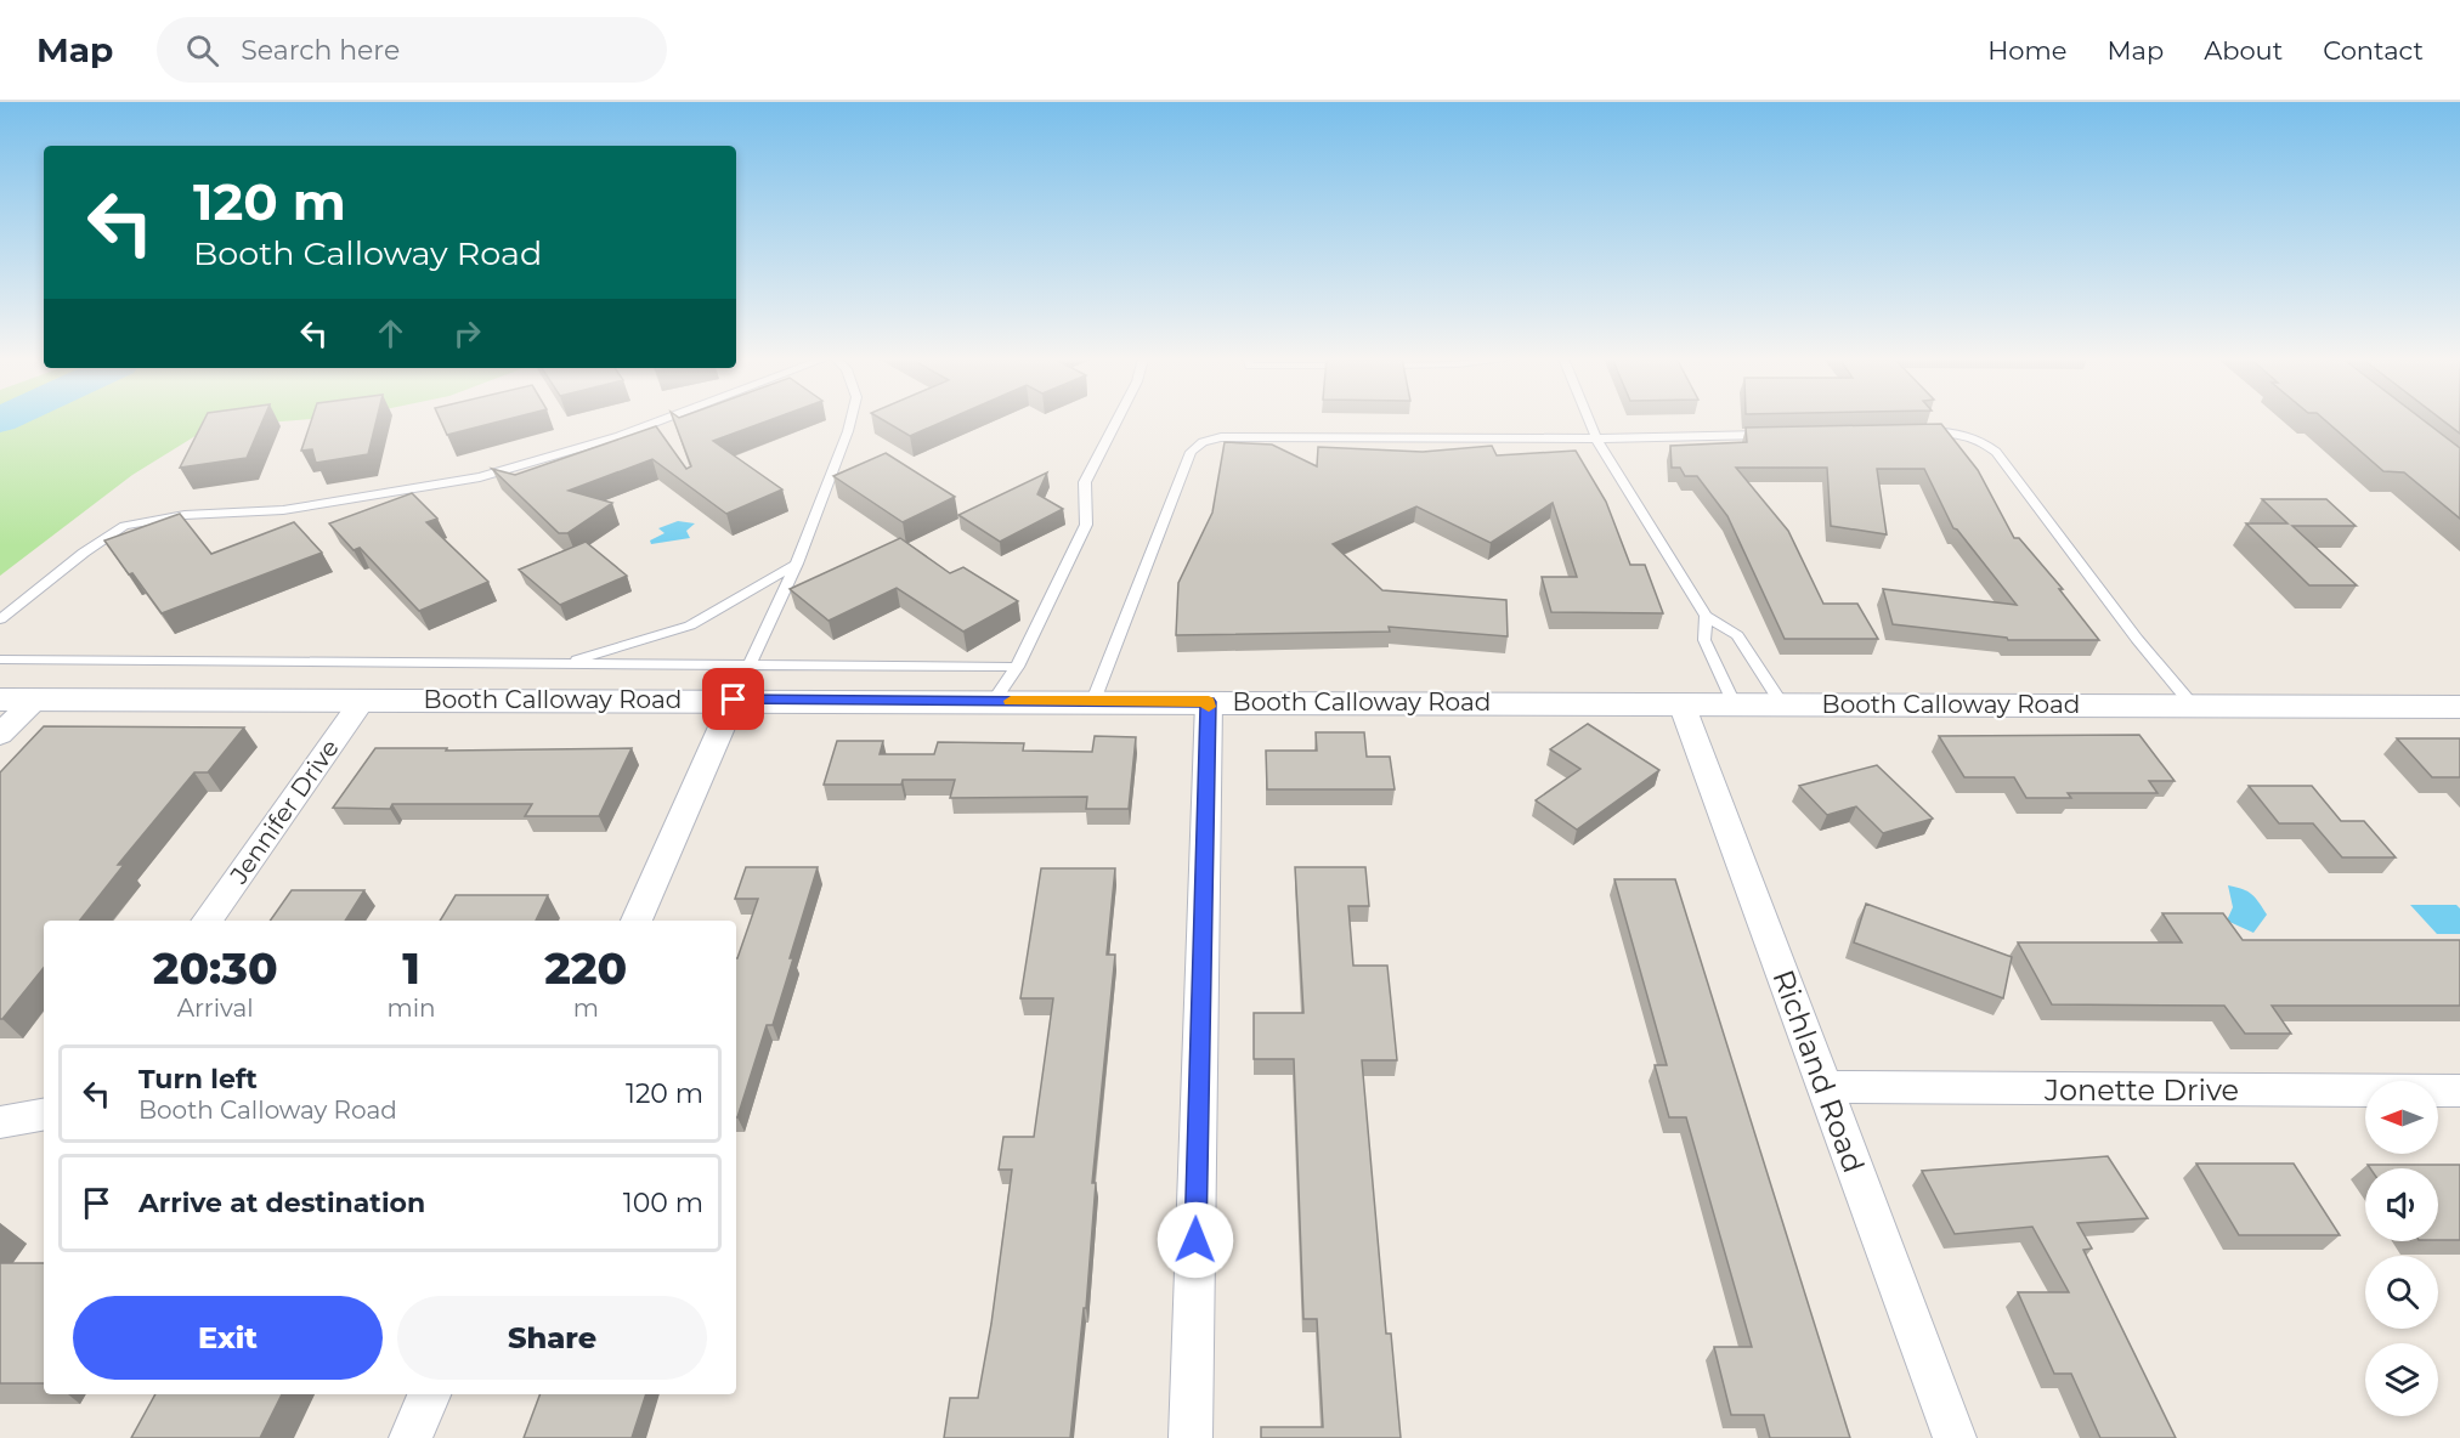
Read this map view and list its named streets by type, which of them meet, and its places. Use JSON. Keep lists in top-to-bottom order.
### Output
{
  "streets": {
    "street": [
      "Booth Calloway Road",
      "Jennifer Drive",
      "Richland Road",
      "Jonette Drive"
    ]
  },
  "crossings": [
    ["Booth Calloway Road", "Jennifer Drive"],
    ["Booth Calloway Road", "Richland Road"],
    ["Richland Road", "Jonette Drive"]
  ],
  "north": "left",
  "page": {
    "header": "Map",
    "search": "Search here",
    "nav": [
      "Home",
      "Map",
      "About",
      "Contact"
    ],
    "turn": ["120 m", "Booth Calloway Road"],
    "eta": [
      "20:30",
      "Arrival",
      "1",
      "min",
      "220",
      "m"
    ],
    "list": [
      {
        "name": "Turn left",
        "note": "Booth Calloway Road",
        "value": "120 m"
      },
      {
        "name": "Arrive at destination",
        "value": "100 m"
      }
    ],
    "buttons": ["Exit", "Share"]
  }
}
